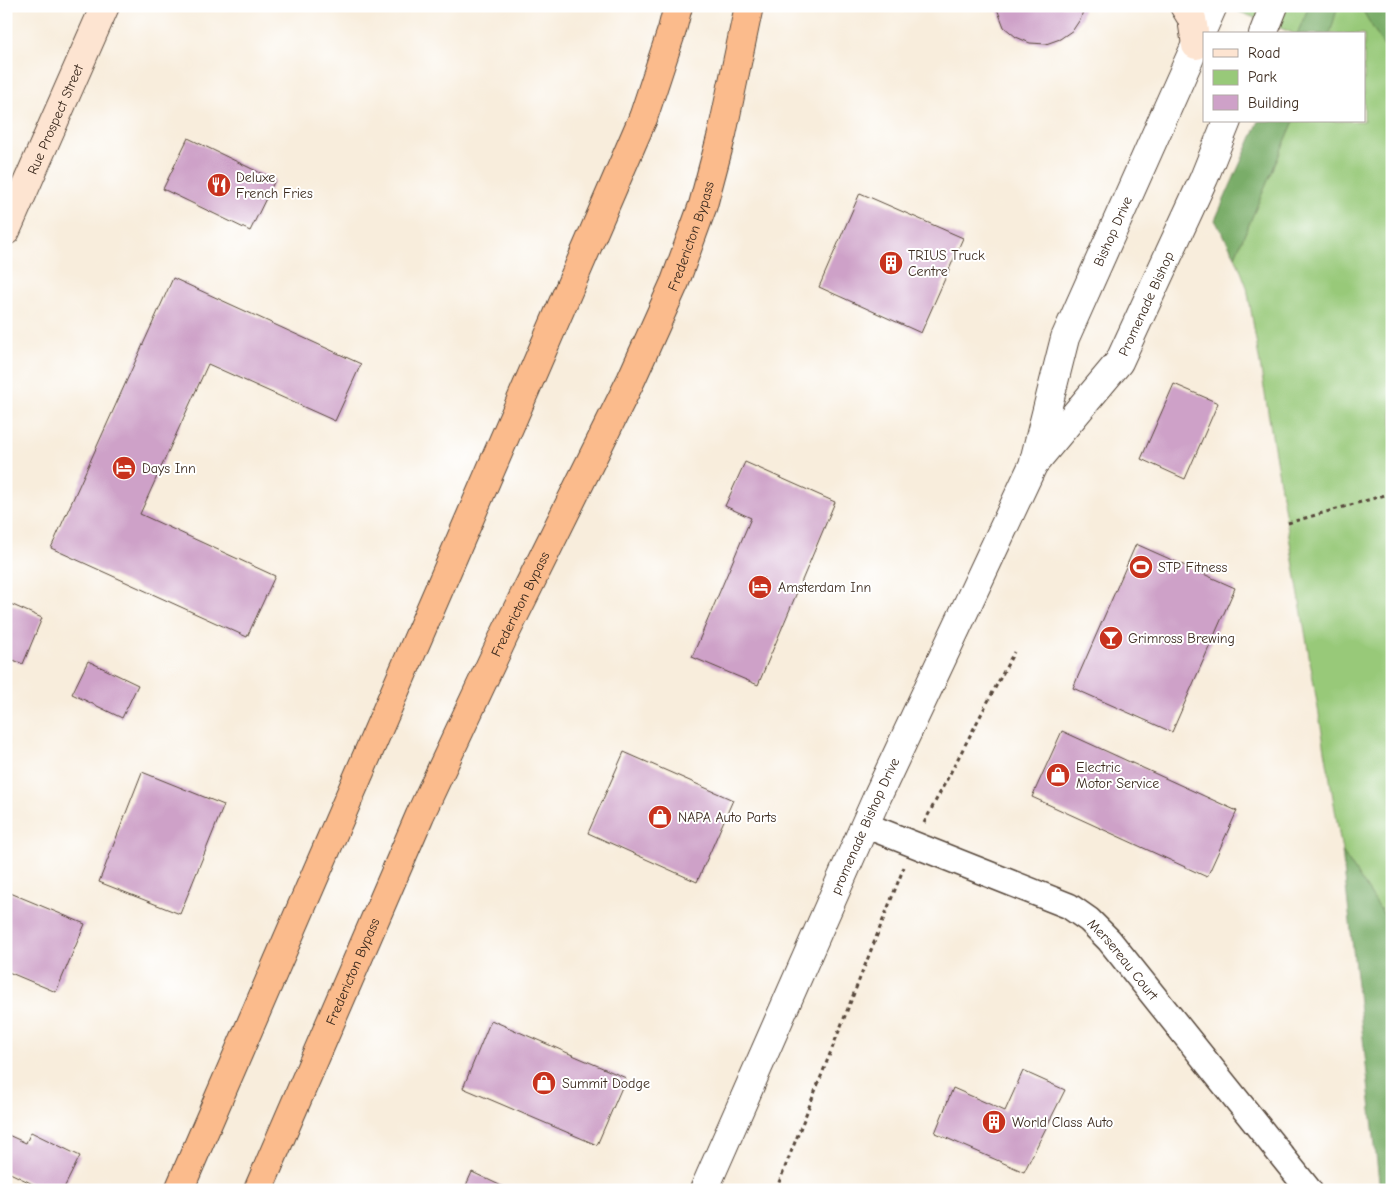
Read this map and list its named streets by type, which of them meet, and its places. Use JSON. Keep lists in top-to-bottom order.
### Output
{
  "streets": {
    "highway": ["Fredericton Bypass"],
    "main road": ["Rue Prospect Street"],
    "street": [
      "Bishop Drive",
      "Promenade Bishop",
      "promenade Bishop Drive",
      "Mersereau Court"
    ]
  },
  "crossings": [
    ["Bishop Drive", "Promenade Bishop"],
    ["Bishop Drive", "promenade Bishop Drive"],
    ["Promenade Bishop", "promenade Bishop Drive"],
    ["promenade Bishop Drive", "Mersereau Court"]
  ],
  "places": {
    "restaurant": ["Deluxe French Fries"],
    "building": ["TRIUS Truck Centre", "World Class Auto"],
    "hotel": ["Days Inn", "Amsterdam Inn"],
    "sports": ["STP Fitness"],
    "bar": ["Grimross Brewing"],
    "shop": ["Electric Motor Service", "NAPA Auto Parts", "Summit Dodge"]
  },
  "legend": ["Road", "Park", "Building"]
}
